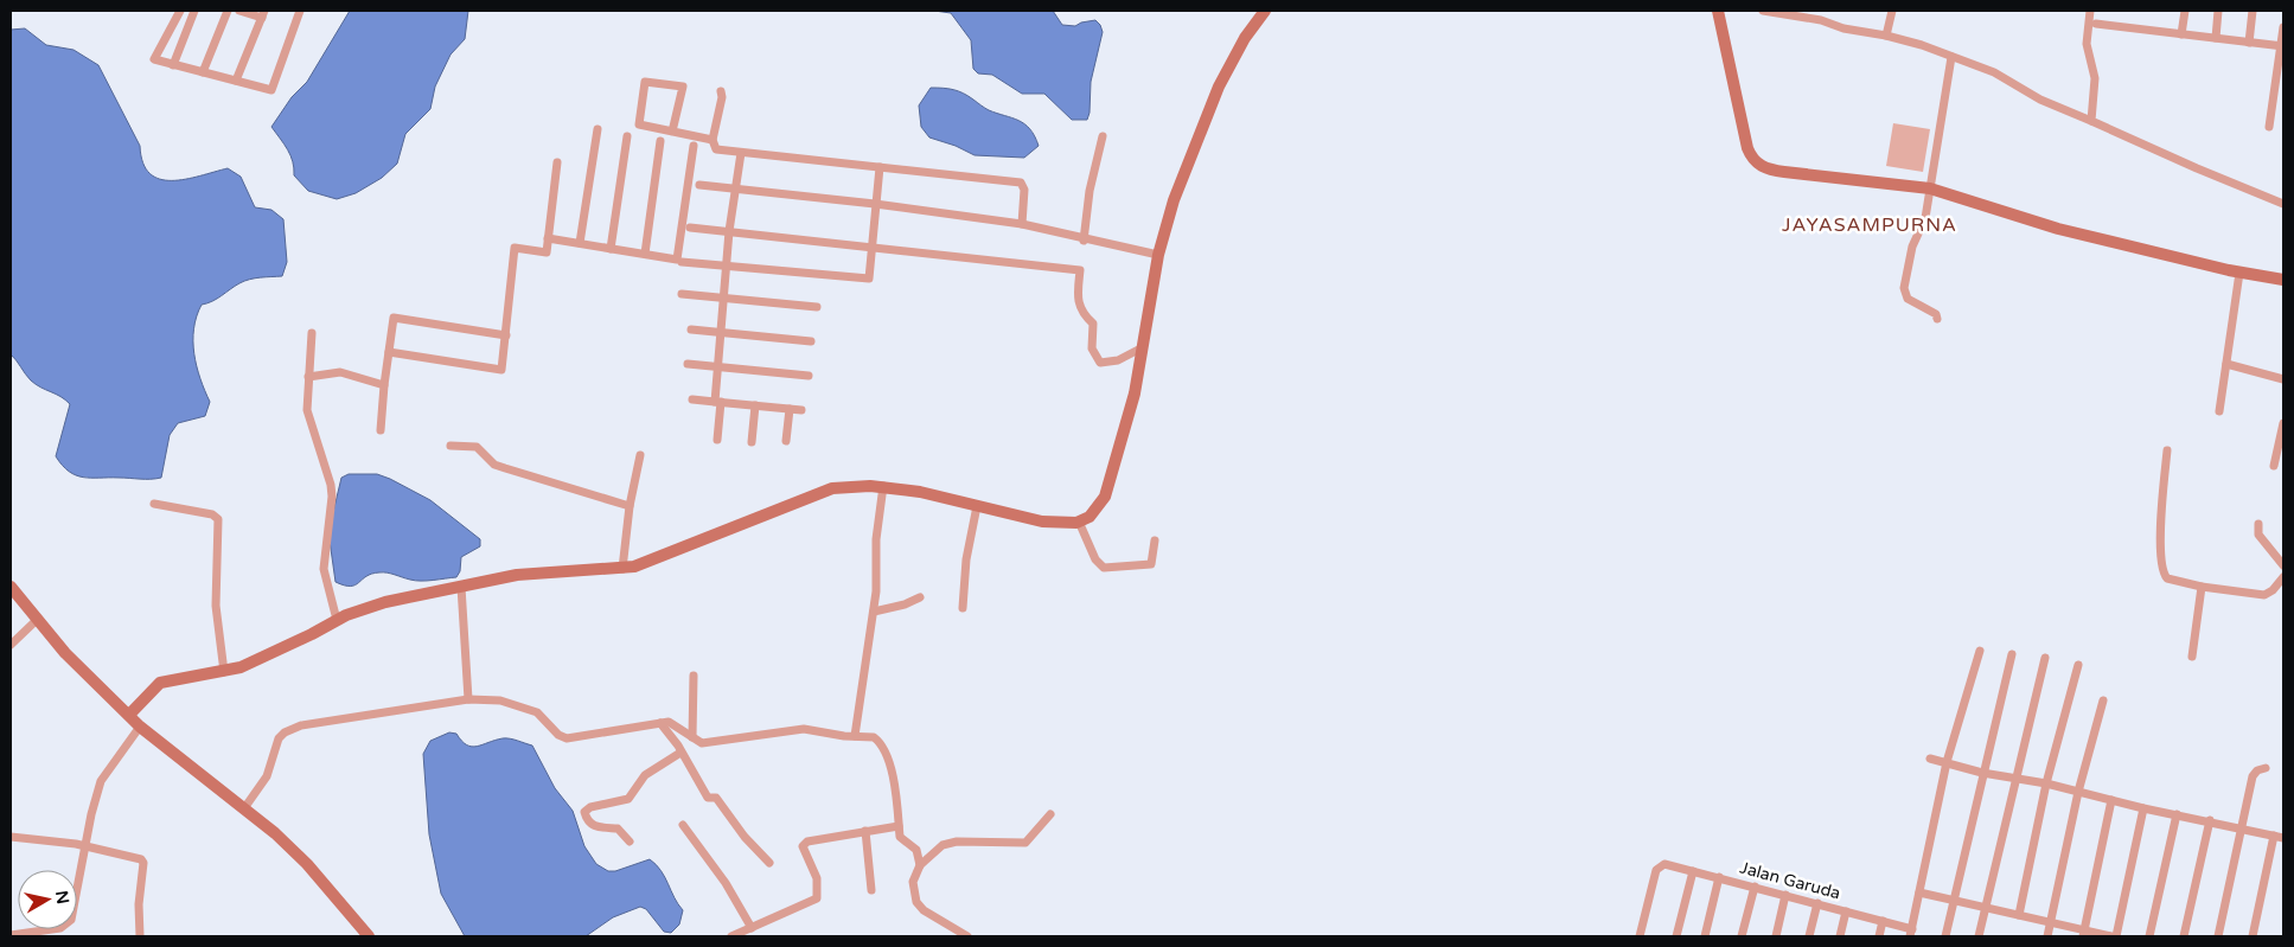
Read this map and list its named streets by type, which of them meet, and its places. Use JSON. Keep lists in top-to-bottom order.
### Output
{
  "streets": {
    "street": ["Jalan Garuda"]
  },
  "districts": ["JAYASAMPURNA"],
  "north": "right"
}
